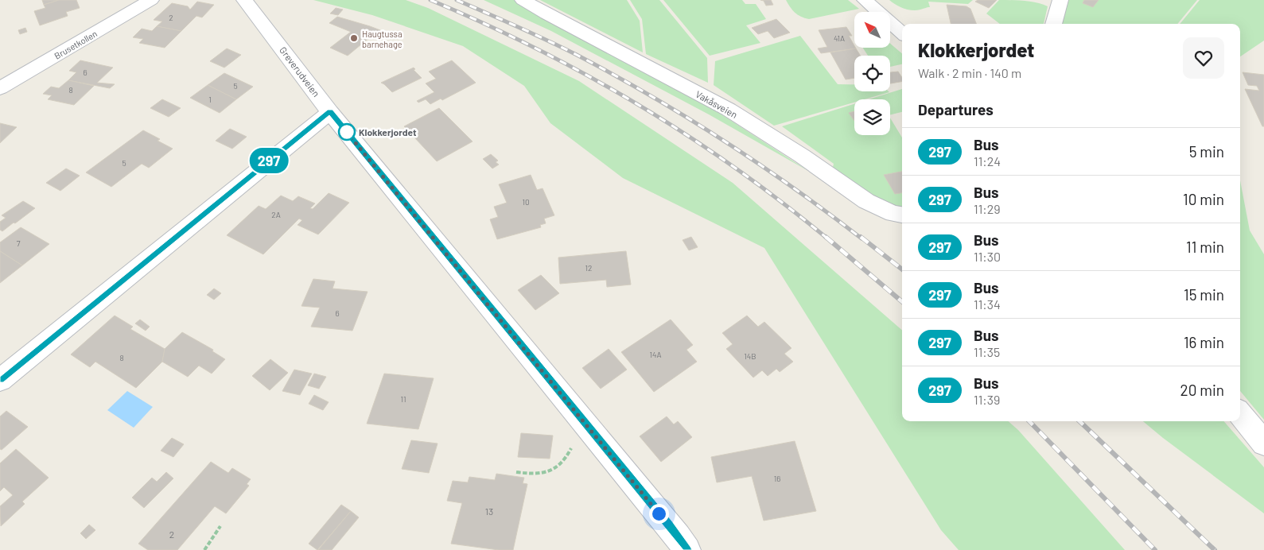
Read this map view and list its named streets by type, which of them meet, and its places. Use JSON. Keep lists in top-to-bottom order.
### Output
{
  "streets": {
    "street": ["Brusetkollen", "Greverudveien", "Vakåsveien"]
  },
  "places": ["Haugtussa barnehage", "Klokkerjordet"],
  "lines": ["bus line 297"],
  "house_numbers": [
    "2",
    "41A",
    "6",
    "5",
    "8",
    "1",
    "5",
    "10",
    "2A",
    "7",
    "12",
    "6",
    "14A",
    "14B",
    "8",
    "11",
    "16",
    "13",
    "2"
  ],
  "north": "top left",
  "page": {
    "on_map": "297",
    "heading": [
      ["Klokkerjordet", "Walk · 2 min · 140 m"],
      "Departures"
    ],
    "list": [
      {
        "mark": "297",
        "name": "Bus",
        "note": "11:24",
        "value": "5 min"
      },
      {
        "mark": "297",
        "name": "Bus",
        "note": "11:29",
        "value": "10 min"
      },
      {
        "mark": "297",
        "name": "Bus",
        "note": "11:30",
        "value": "11 min"
      },
      {
        "mark": "297",
        "name": "Bus",
        "note": "11:34",
        "value": "15 min"
      },
      {
        "mark": "297",
        "name": "Bus",
        "note": "11:35",
        "value": "16 min"
      },
      {
        "mark": "297",
        "name": "Bus",
        "note": "11:39",
        "value": "20 min"
      }
    ]
  }
}
